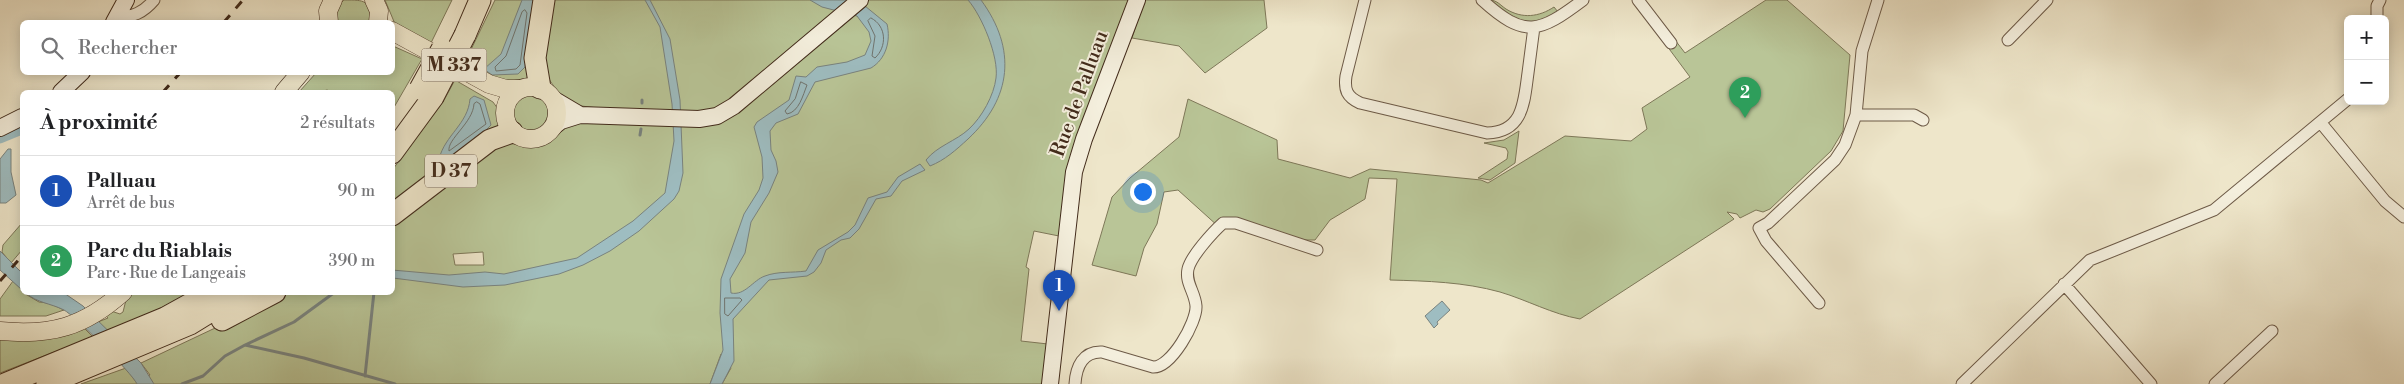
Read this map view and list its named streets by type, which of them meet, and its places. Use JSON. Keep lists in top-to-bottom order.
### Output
{
  "streets": {
    "highway": ["D 37"],
    "main road": ["M 337"],
    "street": ["Rue de Palluau"]
  },
  "crossings": [
    ["M 337", "D 37"]
  ],
  "page": {
    "map_buttons": ["+", "−"],
    "search": "Rechercher",
    "pins": ["2", "1"],
    "heading": ["À proximité", "2 résultats"],
    "list": [
      {
        "mark": "1",
        "name": "Palluau",
        "note": "Arrêt de bus",
        "value": "90 m"
      },
      {
        "mark": "2",
        "name": "Parc du Riablais",
        "note": "Parc · Rue de Langeais",
        "value": "390 m"
      }
    ]
  }
}
